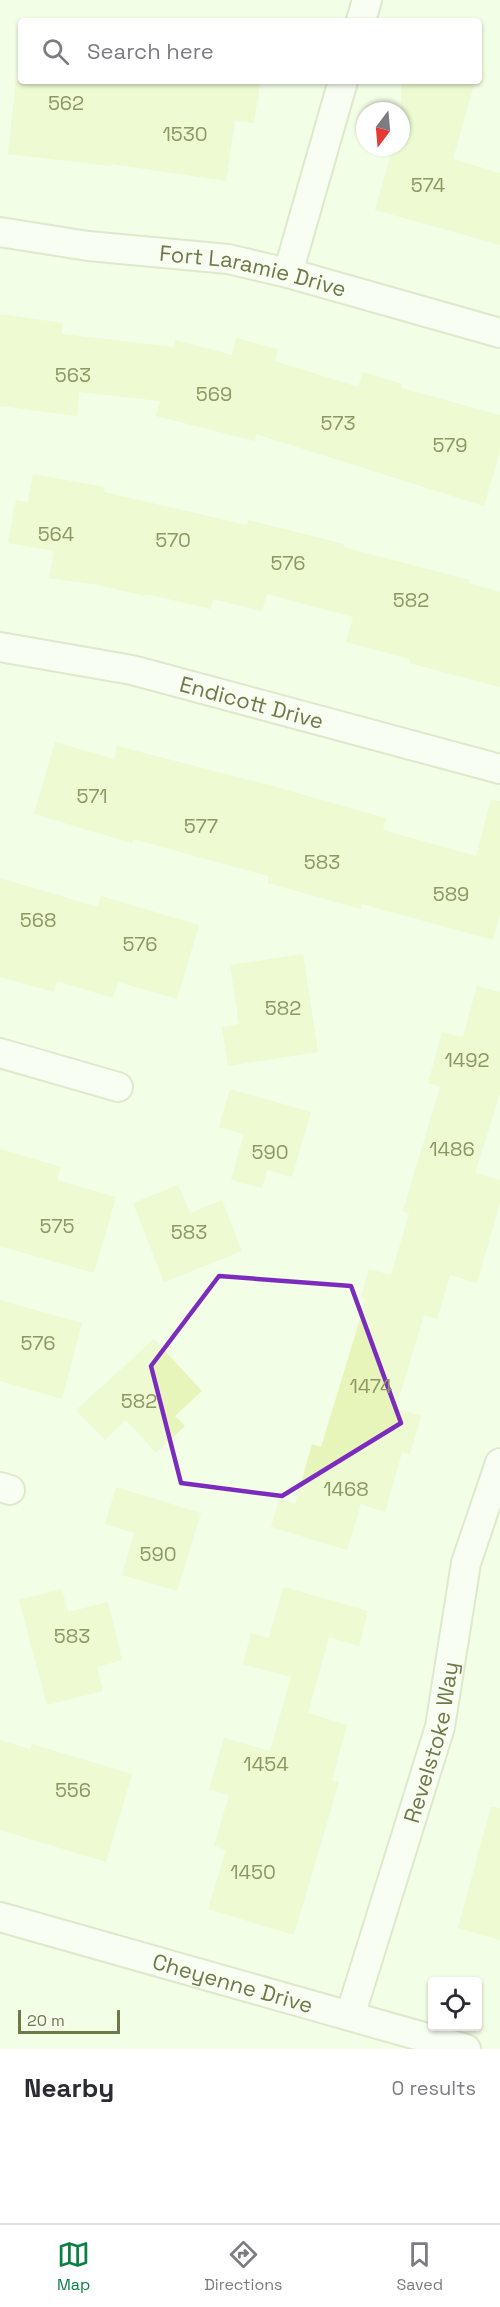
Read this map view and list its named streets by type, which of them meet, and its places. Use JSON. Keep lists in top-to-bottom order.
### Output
{
  "streets": {
    "street": [
      "Fort Laramie Drive",
      "Endicott Drive",
      "Revelstoke Way",
      "Cheyenne Drive"
    ]
  },
  "crossings": [
    ["Revelstoke Way", "Cheyenne Drive"]
  ],
  "house_numbers": [
    "562",
    "1530",
    "574",
    "563",
    "569",
    "573",
    "579",
    "564",
    "570",
    "576",
    "582",
    "571",
    "577",
    "583",
    "589",
    "568",
    "576",
    "582",
    "1492",
    "1486",
    "590",
    "575",
    "583",
    "576",
    "1474",
    "582",
    "1468",
    "590",
    "583",
    "1454",
    "556",
    "1450"
  ],
  "scale_bar": "20 m",
  "north": "bottom",
  "page": {
    "search": "Search here",
    "scale": "20 m",
    "heading": ["Nearby", "0 results"],
    "nav": ["Map", "Directions", "Saved"]
  }
}
